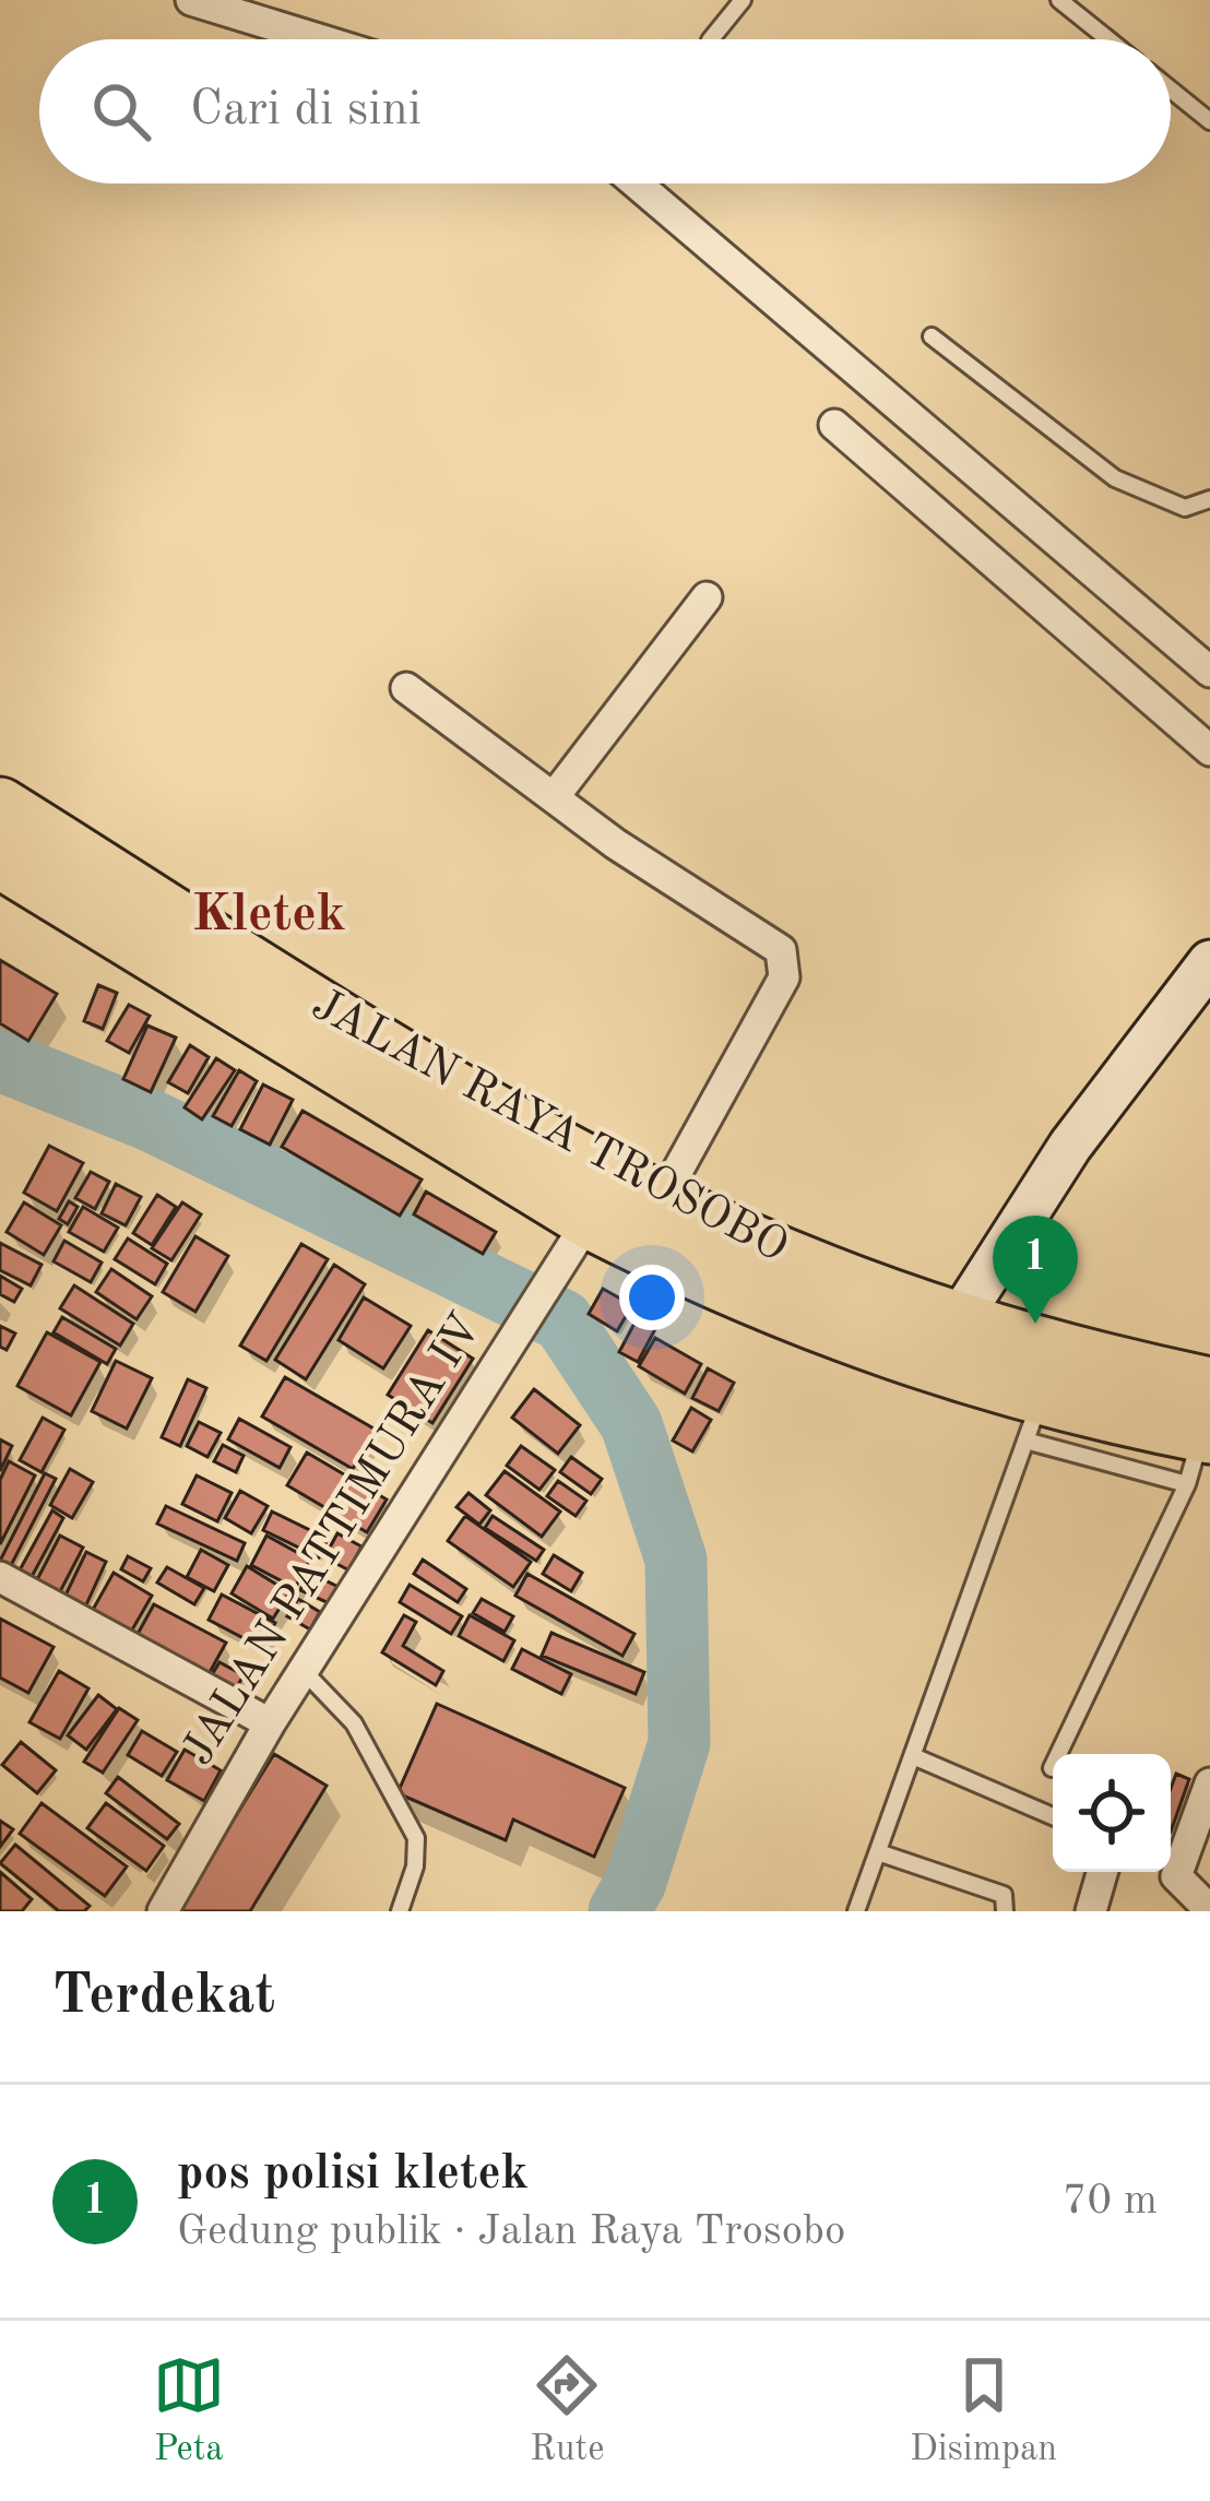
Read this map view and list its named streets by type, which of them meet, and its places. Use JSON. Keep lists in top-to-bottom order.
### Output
{
  "streets": {
    "highway": ["JALAN RAYA TROSOBO"],
    "street": ["JALAN PATTIMURA IV"]
  },
  "crossings": [
    ["JALAN RAYA TROSOBO", "JALAN PATTIMURA IV"]
  ],
  "districts": ["Kletek"],
  "page": {
    "search": "Cari di sini",
    "pins": "1",
    "heading": "Terdekat",
    "list": [
      {
        "mark": "1",
        "name": "pos polisi kletek",
        "note": "Gedung publik · Jalan Raya Trosobo",
        "value": "70 m"
      }
    ],
    "nav": ["Peta", "Rute", "Disimpan"]
  }
}
